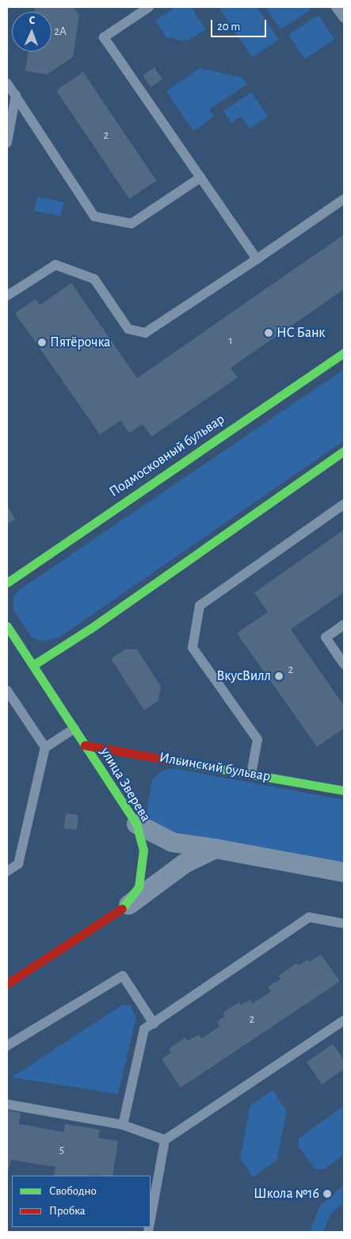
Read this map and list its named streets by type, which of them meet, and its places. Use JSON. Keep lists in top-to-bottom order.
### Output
{
  "streets": {
    "street": ["Подмосковный бульвар", "Ильинский бульвар", "улица Зверева"]
  },
  "crossings": [
    ["Ильинский бульвар", "улица Зверева"]
  ],
  "places": [
    "НС Банк",
    "Пятёрочка",
    "ВкусВилл",
    "Школа №16"
  ],
  "house_numbers": [
    "2А",
    "2",
    "1",
    "2",
    "2",
    "5"
  ],
  "legend": ["Свободно", "Пробка"],
  "scale_bar": "20 m",
  "north": "top"
}
